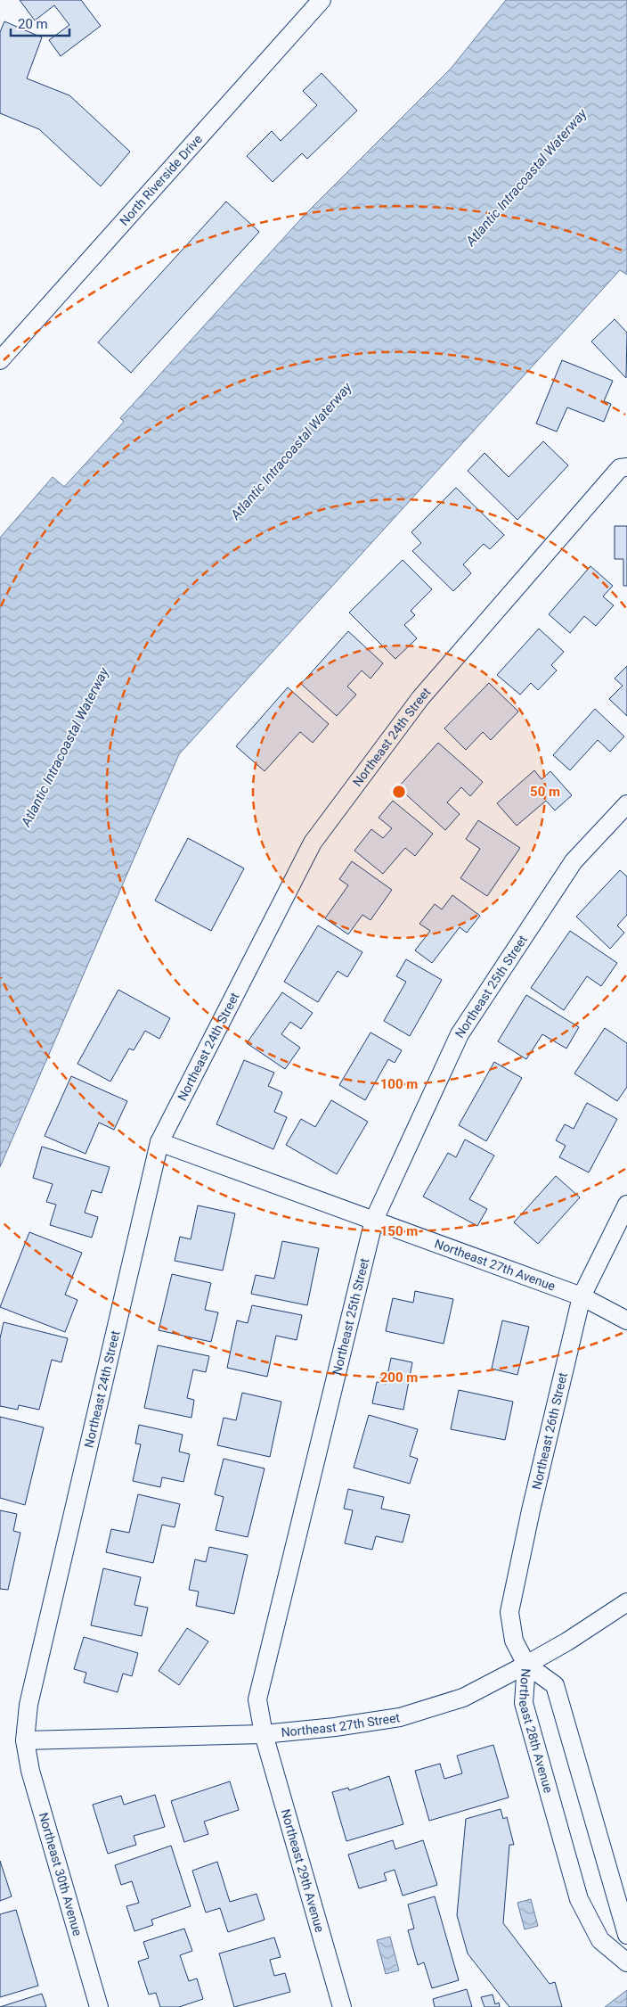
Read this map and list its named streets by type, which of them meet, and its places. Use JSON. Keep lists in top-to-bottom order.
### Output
{
  "streets": {
    "street": [
      "North Riverside Drive",
      "Northeast 24th Street",
      "Northeast 25th Street",
      "Northeast 27th Avenue",
      "Northeast 26th Street",
      "Northeast 27th Street",
      "Northeast 28th Avenue",
      "Northeast 29th Avenue",
      "Northeast 30th Avenue"
    ]
  },
  "crossings": [
    ["Northeast 24th Street", "Northeast 27th Avenue"],
    ["Northeast 24th Street", "Northeast 27th Street"],
    ["Northeast 24th Street", "Northeast 30th Avenue"],
    ["Northeast 25th Street", "Northeast 27th Avenue"],
    ["Northeast 25th Street", "Northeast 27th Street"],
    ["Northeast 25th Street", "Northeast 29th Avenue"],
    ["Northeast 27th Avenue", "Northeast 26th Street"],
    ["Northeast 26th Street", "Northeast 27th Street"],
    ["Northeast 26th Street", "Northeast 28th Avenue"],
    ["Northeast 27th Street", "Northeast 28th Avenue"],
    ["Northeast 27th Street", "Northeast 29th Avenue"],
    ["Northeast 27th Street", "Northeast 30th Avenue"]
  ],
  "water": ["Atlantic Intracoastal Waterway"],
  "scale_bar": "20 m",
  "rings": [
    "50 m",
    "100 m",
    "150 m",
    "200 m"
  ]
}
